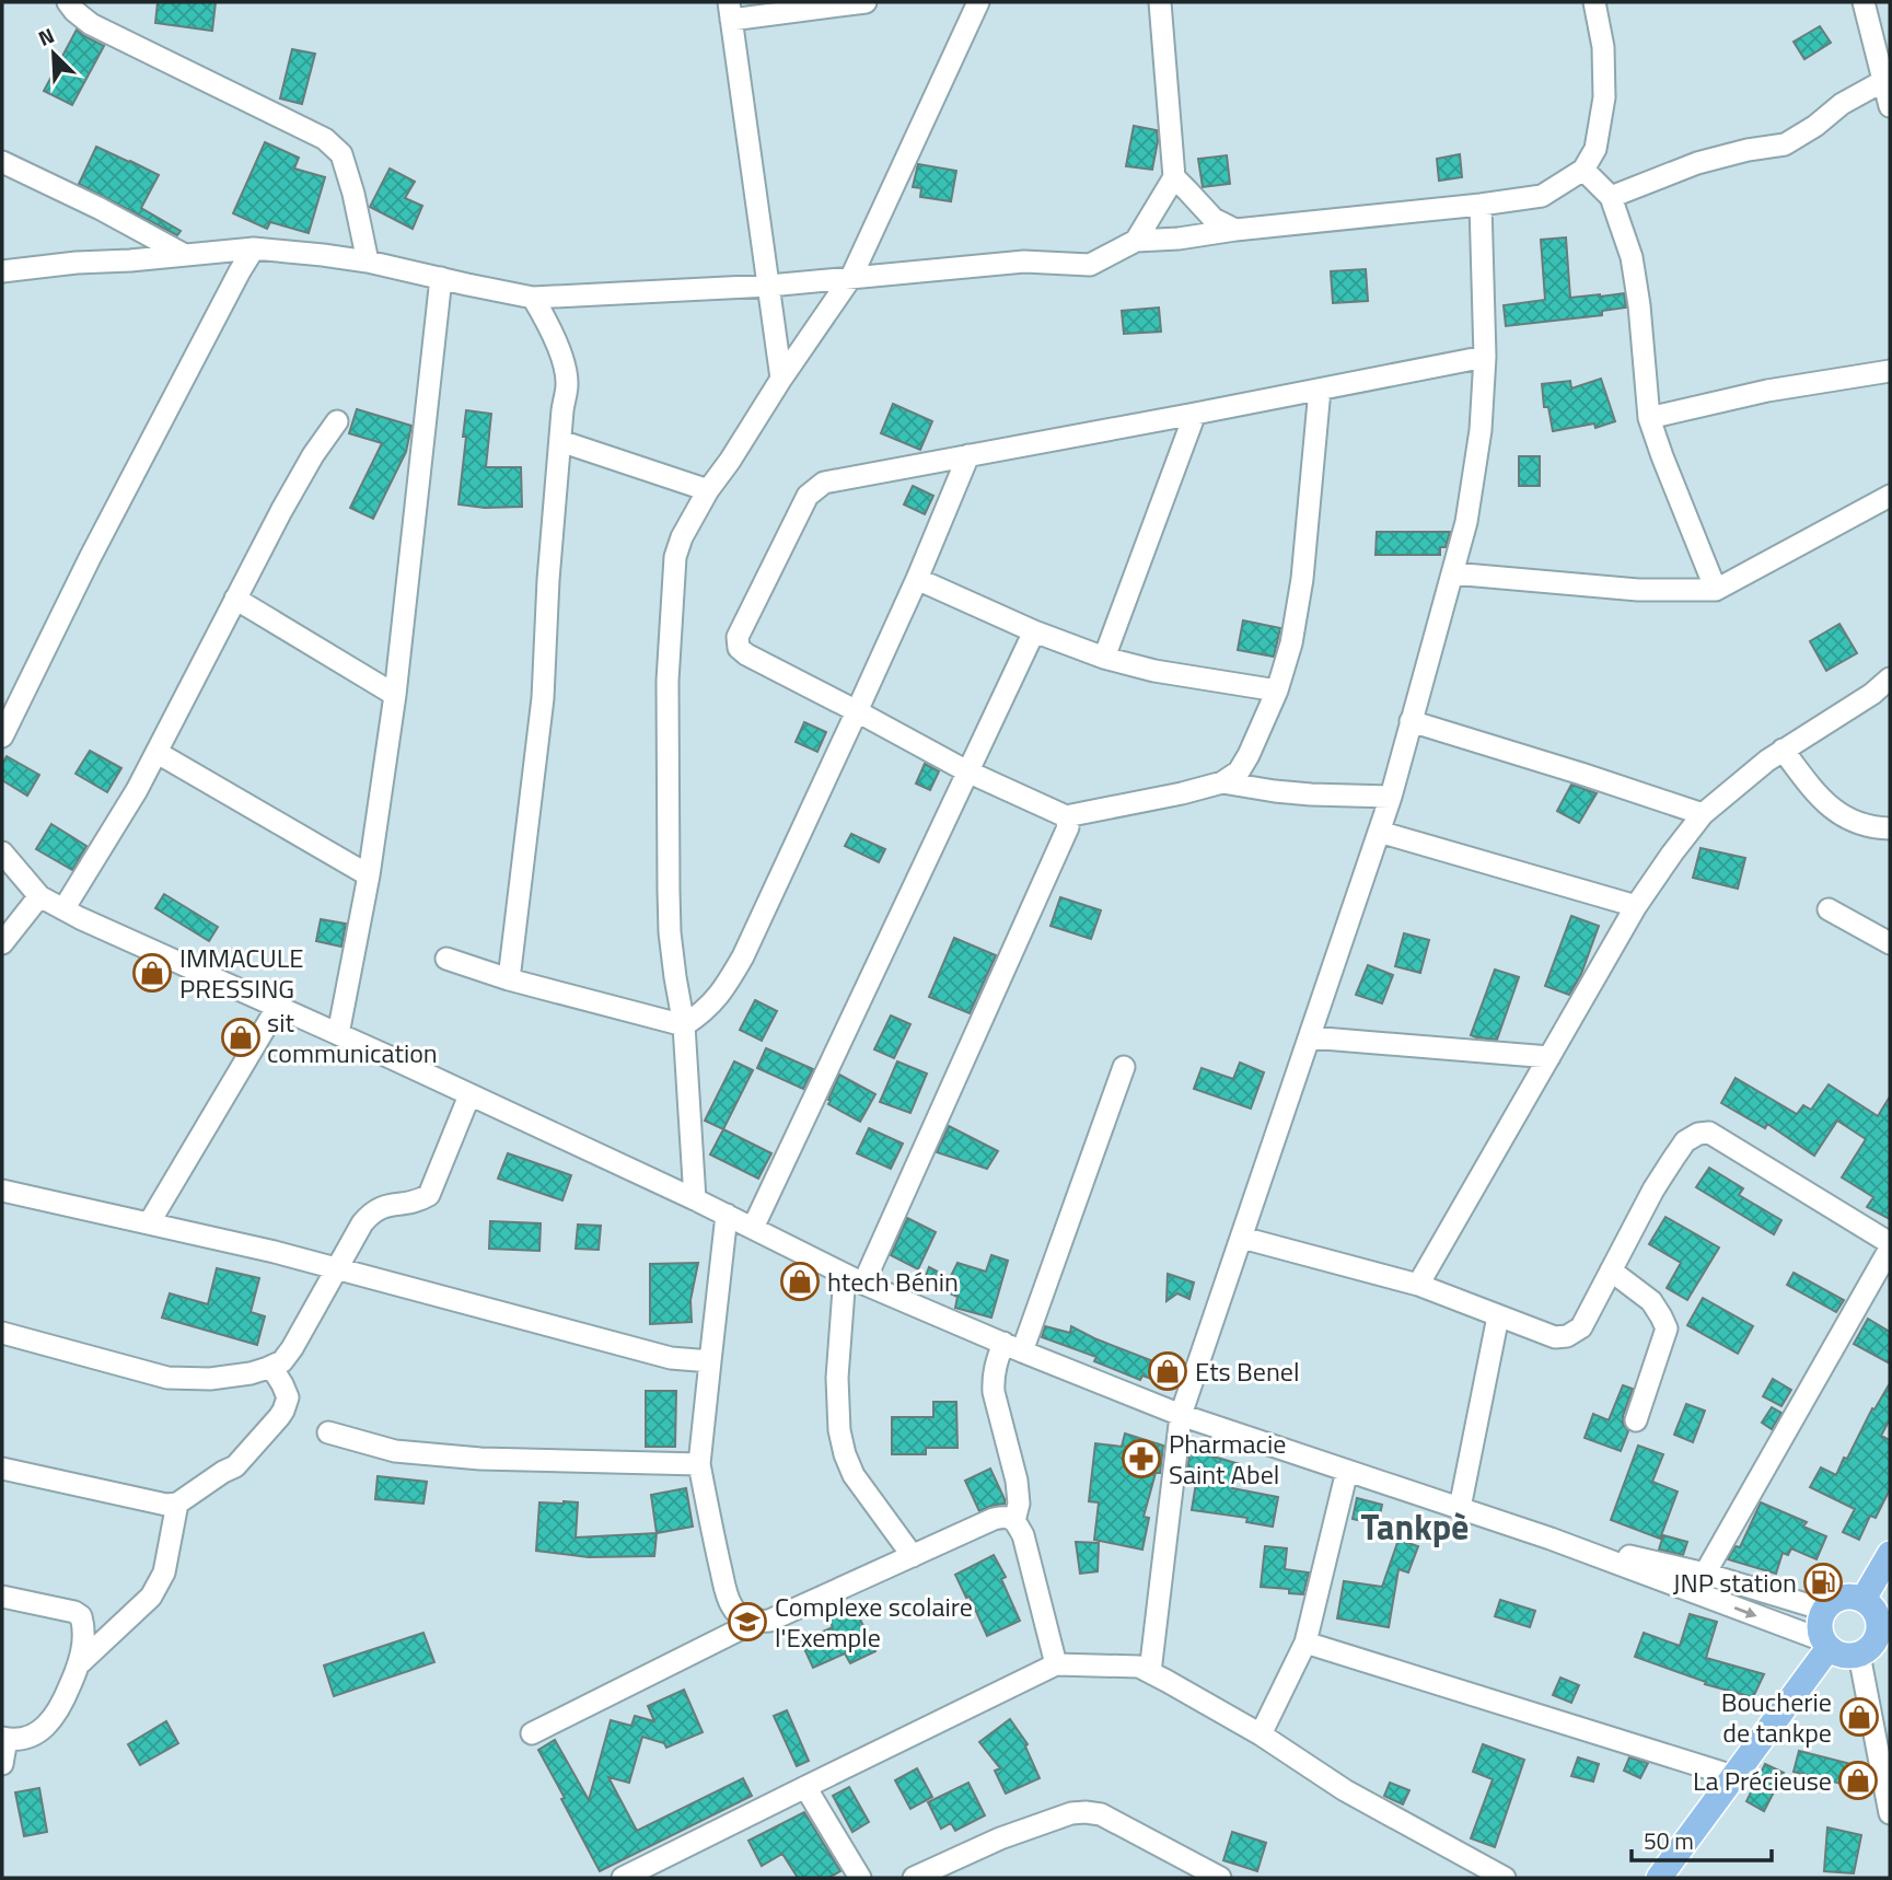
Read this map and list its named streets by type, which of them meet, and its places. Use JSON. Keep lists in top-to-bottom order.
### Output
{
  "districts": ["Tankpè"],
  "places": {
    "shop": [
      "IMMACULE PRESSING",
      "sit communication",
      "htech Bénin",
      "Ets Benel",
      "Boucherie de tankpe",
      "La Précieuse"
    ],
    "pharmacy": ["Pharmacie Saint Abel"],
    "fuel station": ["JNP station"],
    "school or university": ["Complexe scolaire l'Exemple"]
  },
  "scale_bar": "50 m",
  "north": "top left"
}
